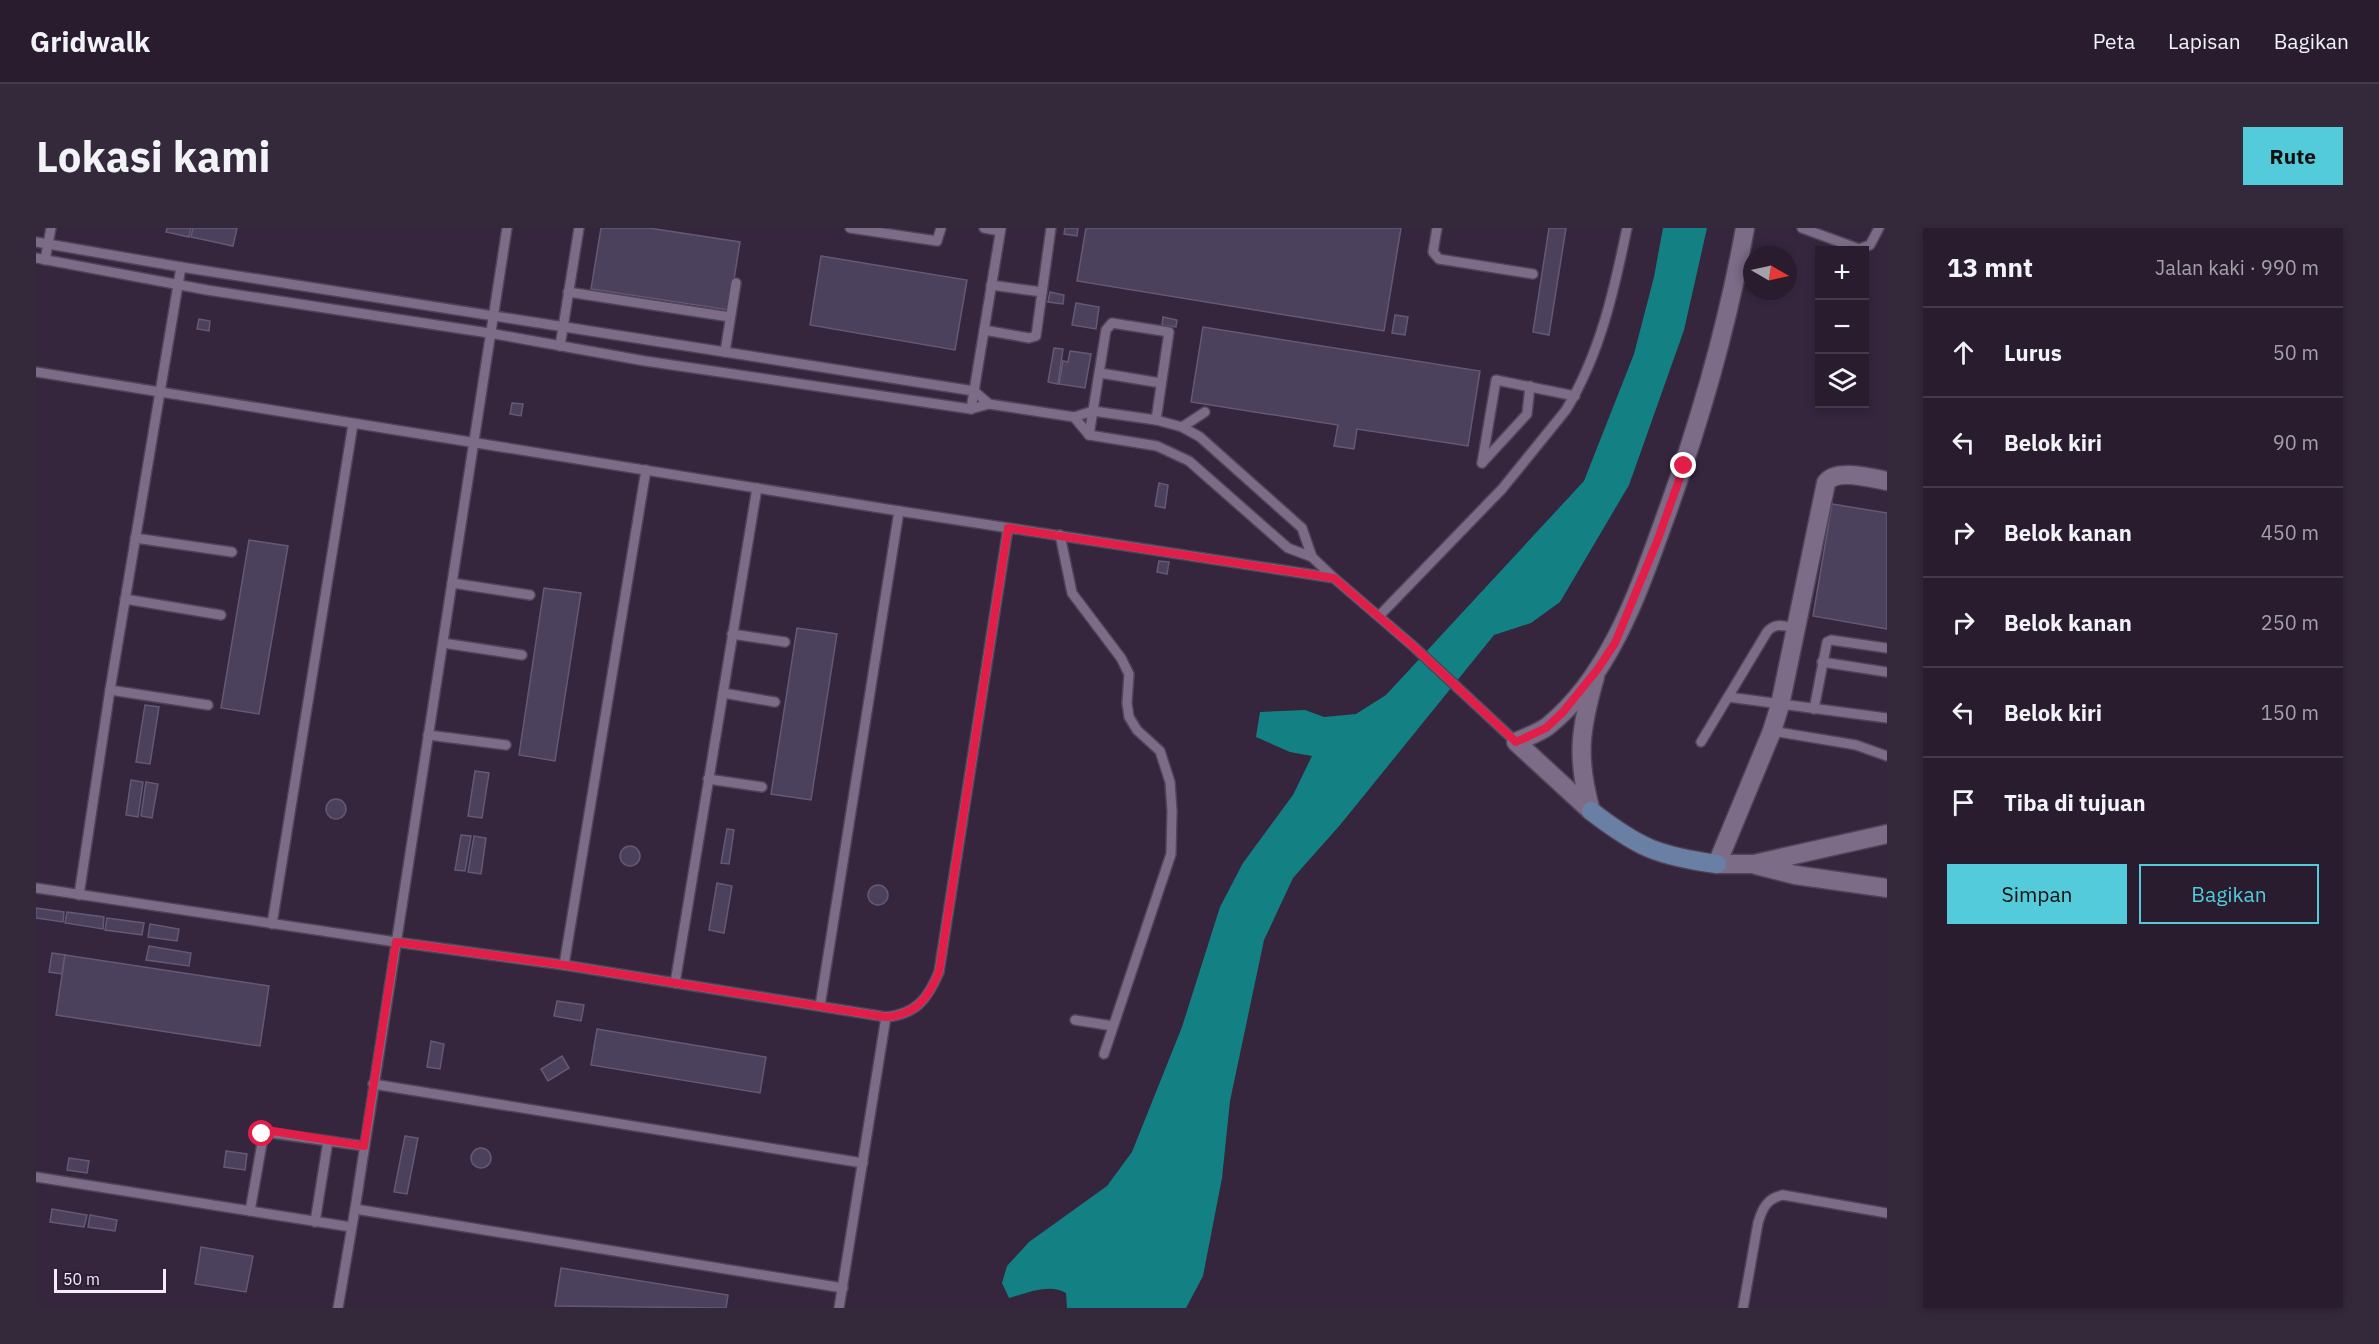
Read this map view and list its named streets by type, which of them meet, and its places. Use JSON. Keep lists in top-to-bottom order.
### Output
{
  "scale_bar": "50 m",
  "north": "right",
  "page": {
    "header": "Gridwalk",
    "nav": ["Peta", "Lapisan", "Bagikan"],
    "buttons": [
      "Rute",
      ["Simpan", "Bagikan"]
    ],
    "title": "Lokasi kami",
    "heading": ["13 mnt", "Jalan kaki · 990 m"],
    "map_buttons": ["+", "−"],
    "list": [
      ["Lurus", "50 m"],
      ["Belok kiri", "90 m"],
      ["Belok kanan", "450 m"],
      ["Belok kanan", "250 m"],
      ["Belok kiri", "150 m"],
      "Tiba di tujuan"
    ],
    "scale": "50 m"
  }
}
